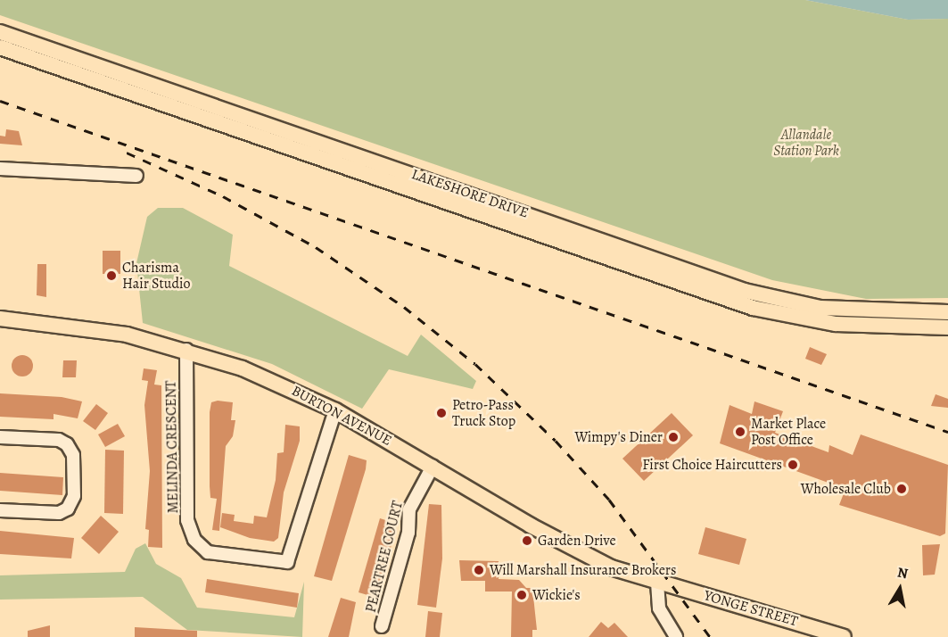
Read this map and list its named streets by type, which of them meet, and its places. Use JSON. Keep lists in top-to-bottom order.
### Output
{
  "streets": {
    "main road": ["LAKESHORE DRIVE", "BURTON AVENUE", "YONGE STREET"],
    "street": ["MELINDA CRESCENT", "PEARTREE COURT"]
  },
  "crossings": [
    ["BURTON AVENUE", "MELINDA CRESCENT"],
    ["BURTON AVENUE", "PEARTREE COURT"],
    ["BURTON AVENUE", "YONGE STREET"]
  ],
  "parks": ["Allandale Station Park"],
  "places": [
    "Charisma Hair Studio",
    "Petro-Pass Truck Stop",
    "Market Place Post Office",
    "Wimpy's Diner",
    "First Choice Haircutters",
    "Wholesale Club",
    "Garden Drive",
    "Will Marshall Insurance Brokers",
    "Wickie's"
  ],
  "north": "top"
}
